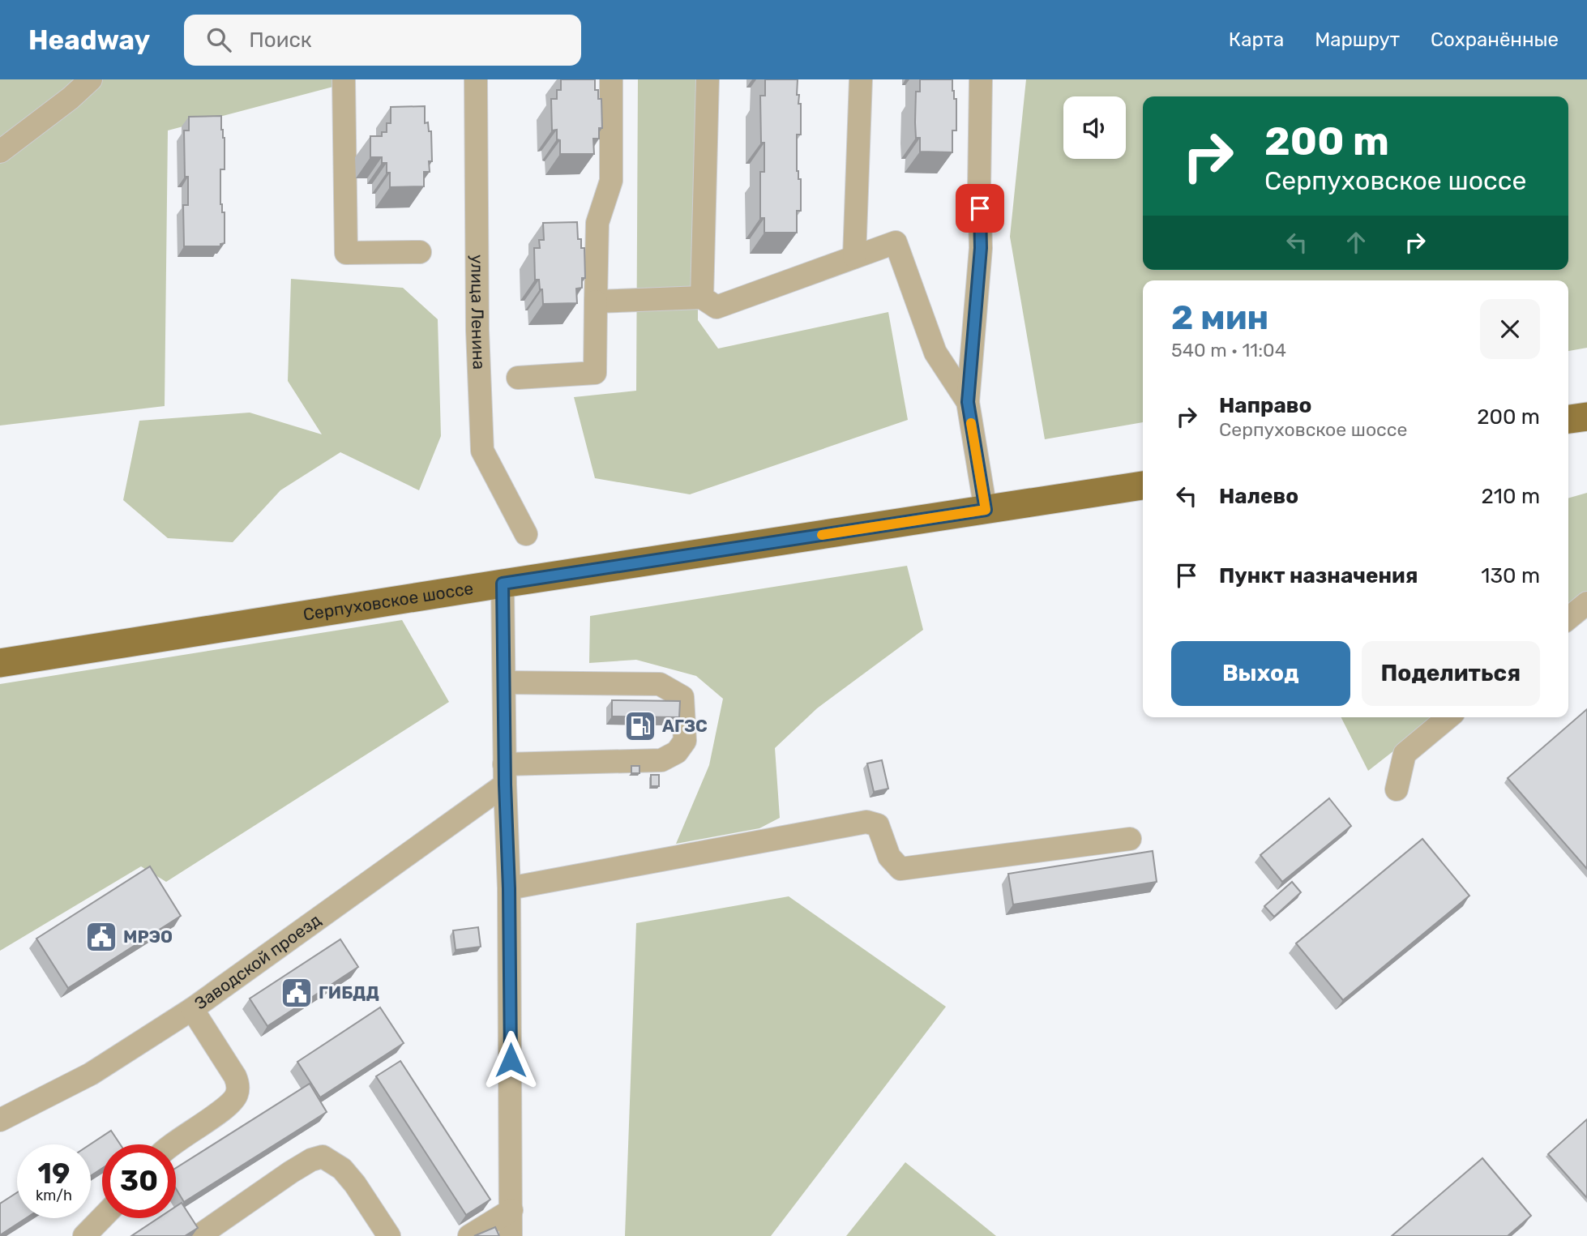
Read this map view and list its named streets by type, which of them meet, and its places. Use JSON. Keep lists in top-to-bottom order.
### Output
{
  "streets": {
    "main road": ["Серпуховское шоссе"],
    "street": ["улица Ленина", "Заводской проезд"]
  },
  "places": {
    "fuel station": ["АГЗС"],
    "public building": ["МРЭО", "ГИБДД"]
  },
  "page": {
    "header": "Headway",
    "search": "Поиск",
    "nav": ["Карта", "Маршрут", "Сохранённые"],
    "turn": ["200 m", "Серпуховское шоссе"],
    "heading": ["2 мин", "540 m · 11:04"],
    "list": [
      {
        "name": "Направо",
        "note": "Серпуховское шоссе",
        "value": "200 m"
      },
      {
        "name": "Налево",
        "value": "210 m"
      },
      {
        "name": "Пункт назначения",
        "value": "130 m"
      }
    ],
    "buttons": ["Выход", "Поделиться"],
    "speed": "19 km/h",
    "limit": "30"
  }
}
